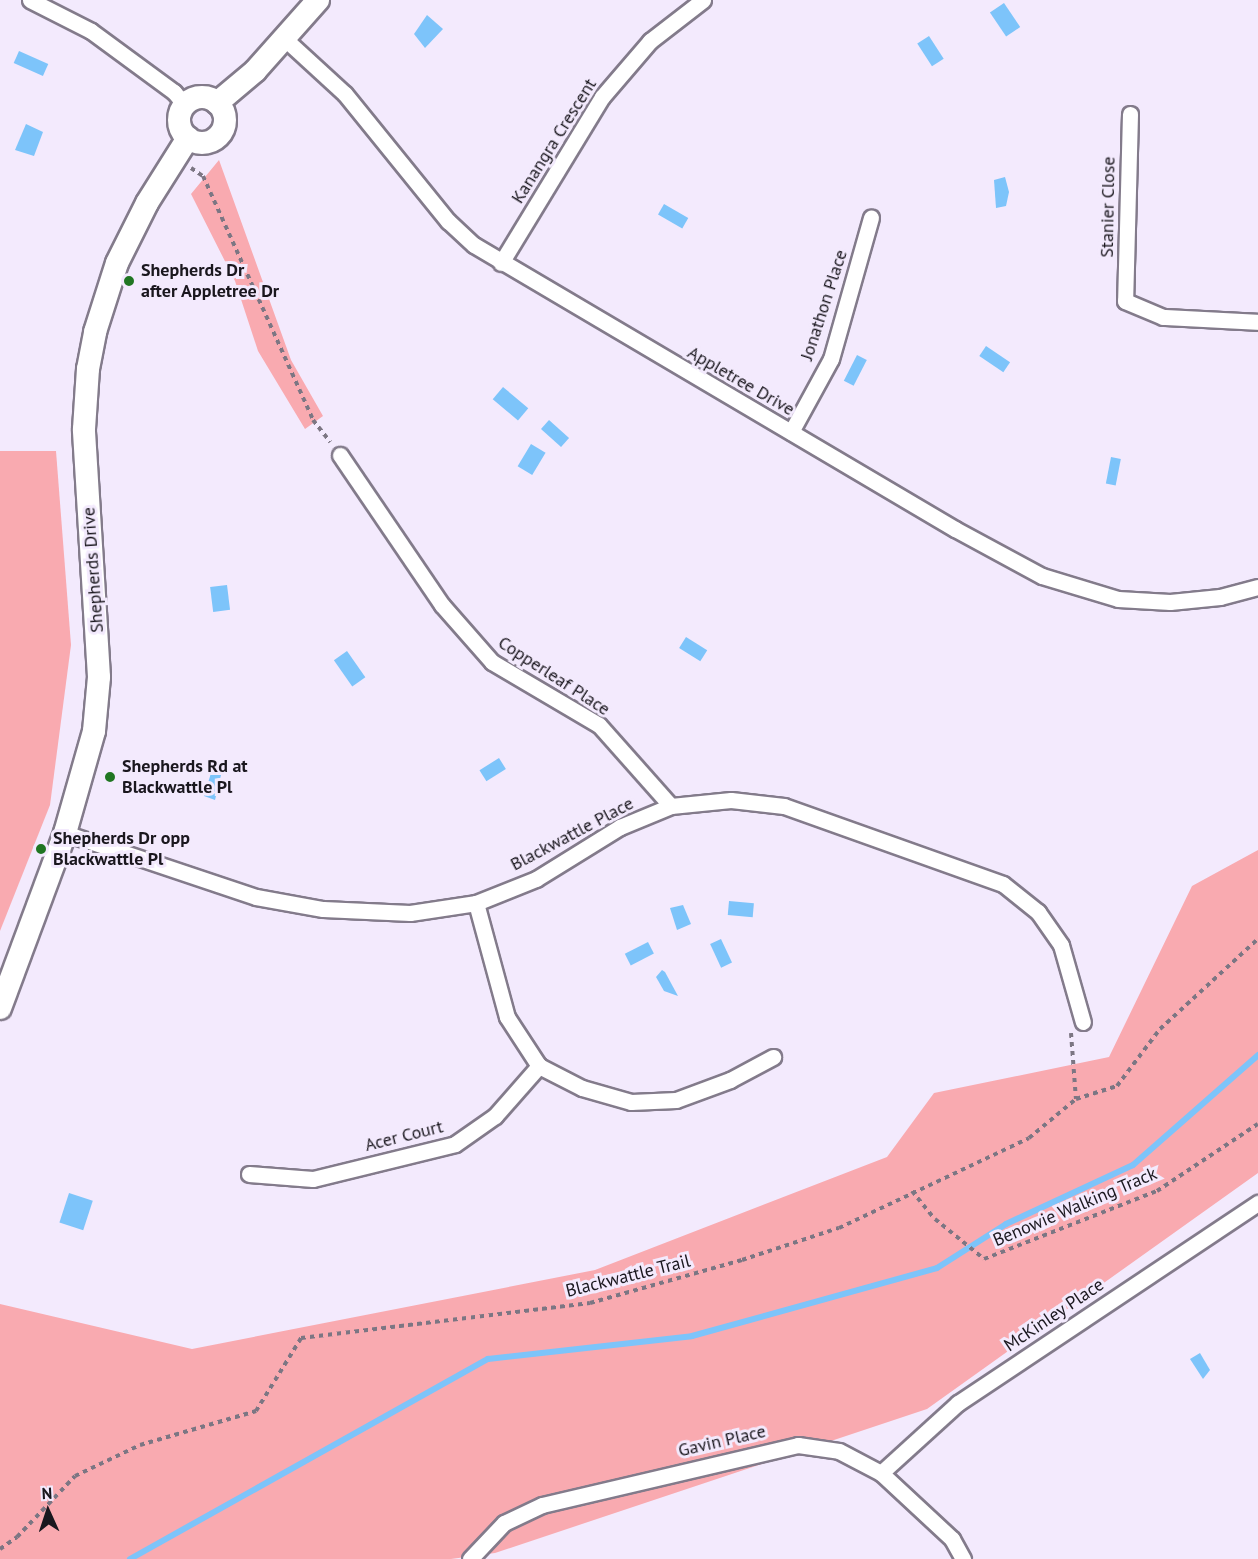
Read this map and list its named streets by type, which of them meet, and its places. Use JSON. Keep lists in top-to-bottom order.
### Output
{
  "streets": {
    "main road": ["Shepherds Drive"],
    "street": [
      "Kanangra Crescent",
      "Stanier Close",
      "Jonathon Place",
      "Appletree Drive",
      "Copperleaf Place",
      "Blackwattle Place",
      "Acer Court",
      "McKinley Place",
      "Gavin Place"
    ],
    "path": ["Benowie Walking Track", "Blackwattle Trail"]
  },
  "crossings": [
    ["Kanangra Crescent", "Appletree Drive"],
    ["Jonathon Place", "Appletree Drive"],
    ["Shepherds Drive", "Blackwattle Place"],
    ["Copperleaf Place", "Blackwattle Place"],
    ["Benowie Walking Track", "Blackwattle Trail"],
    ["McKinley Place", "Gavin Place"]
  ],
  "places": ["Shepherds Dr after Appletree Dr", "Shepherds Rd at Blackwattle Pl", "Shepherds Dr opp Blackwattle Pl"],
  "north": "top"
}
